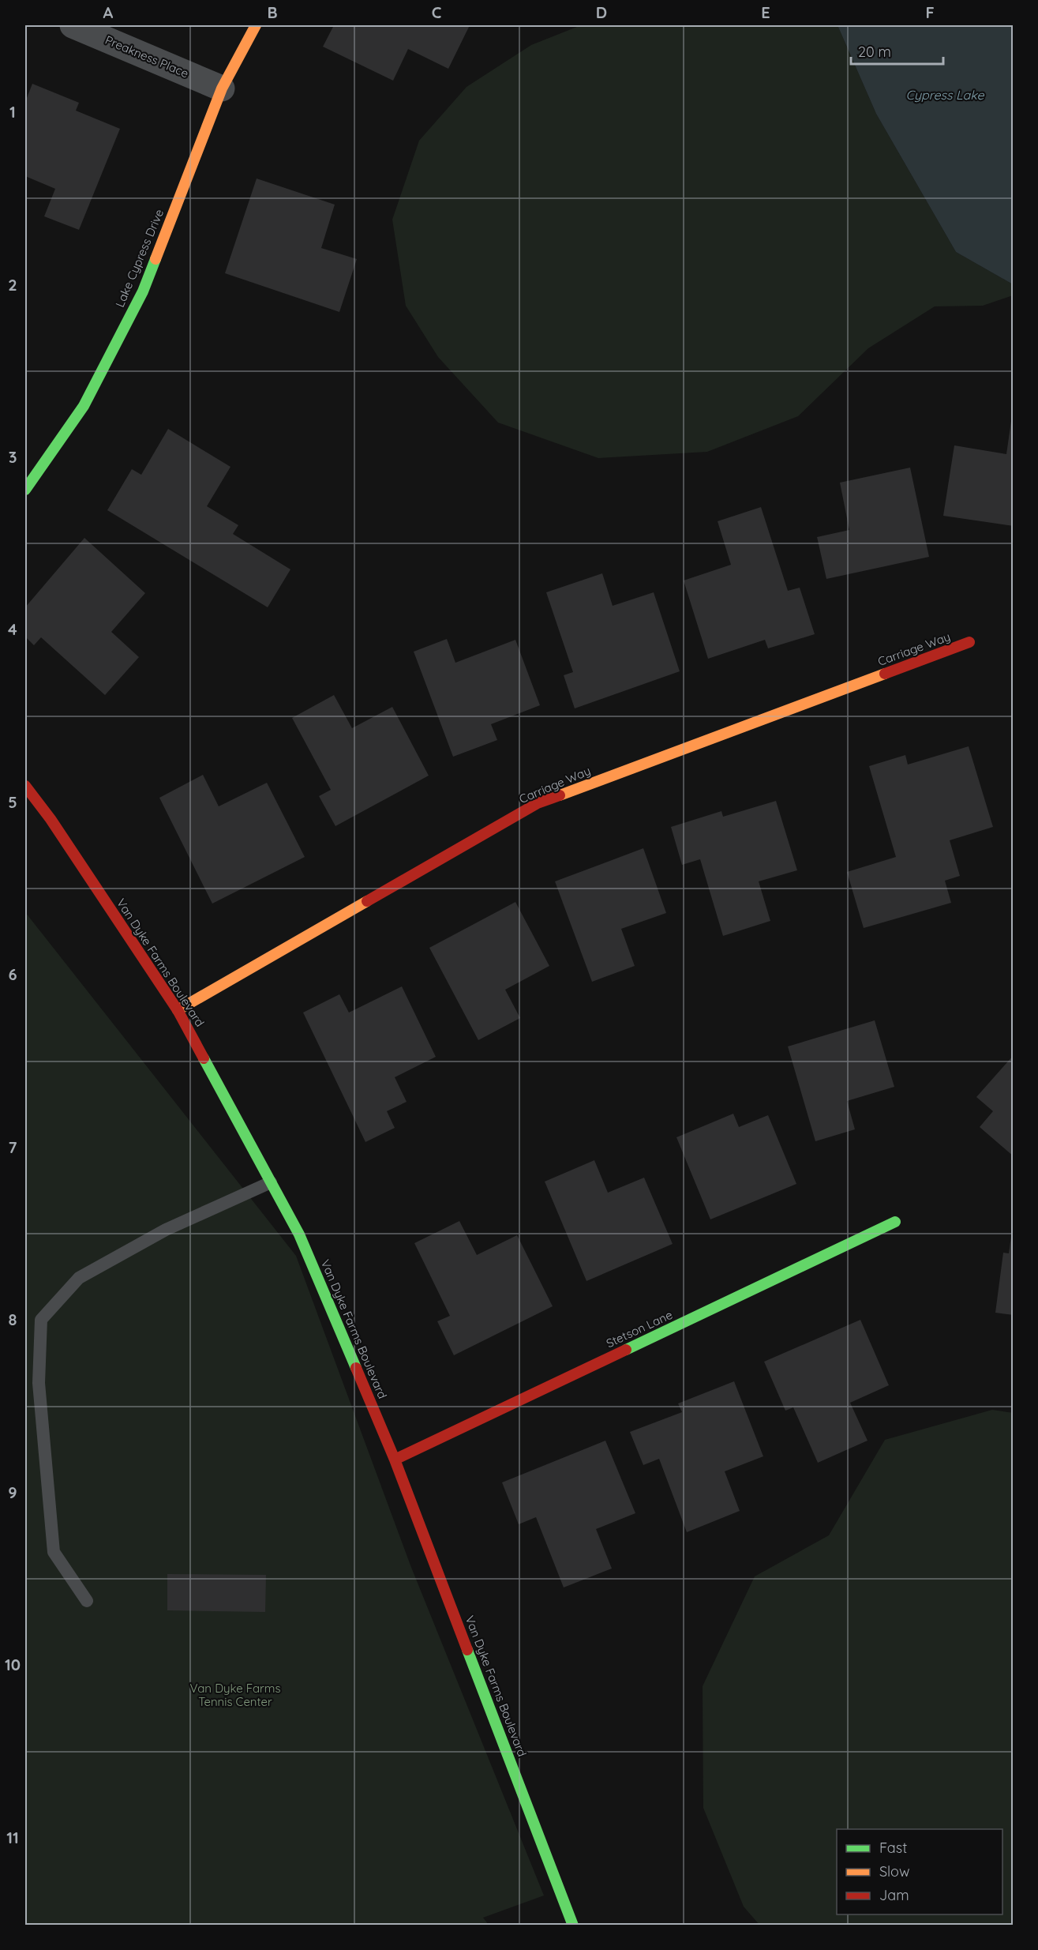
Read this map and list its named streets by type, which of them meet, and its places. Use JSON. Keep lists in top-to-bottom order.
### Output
{
  "streets": {
    "street": [
      "Preakness Place",
      "Lake Cypress Drive",
      "Carriage Way",
      "Van Dyke Farms Boulevard",
      "Stetson Lane"
    ]
  },
  "crossings": [
    ["Preakness Place", "Lake Cypress Drive"],
    ["Carriage Way", "Van Dyke Farms Boulevard"],
    ["Van Dyke Farms Boulevard", "Stetson Lane"]
  ],
  "water": ["Cypress Lake"],
  "parks": ["Van Dyke Farms Tennis Center"],
  "legend": ["Fast", "Slow", "Jam"],
  "scale_bar": "20 m",
  "grid": {
    "columns": [
      "A",
      "B",
      "C",
      "D",
      "E",
      "F"
    ],
    "rows": [
      "1",
      "2",
      "3",
      "4",
      "5",
      "6",
      "7",
      "8",
      "9",
      "10",
      "11"
    ]
  }
}
